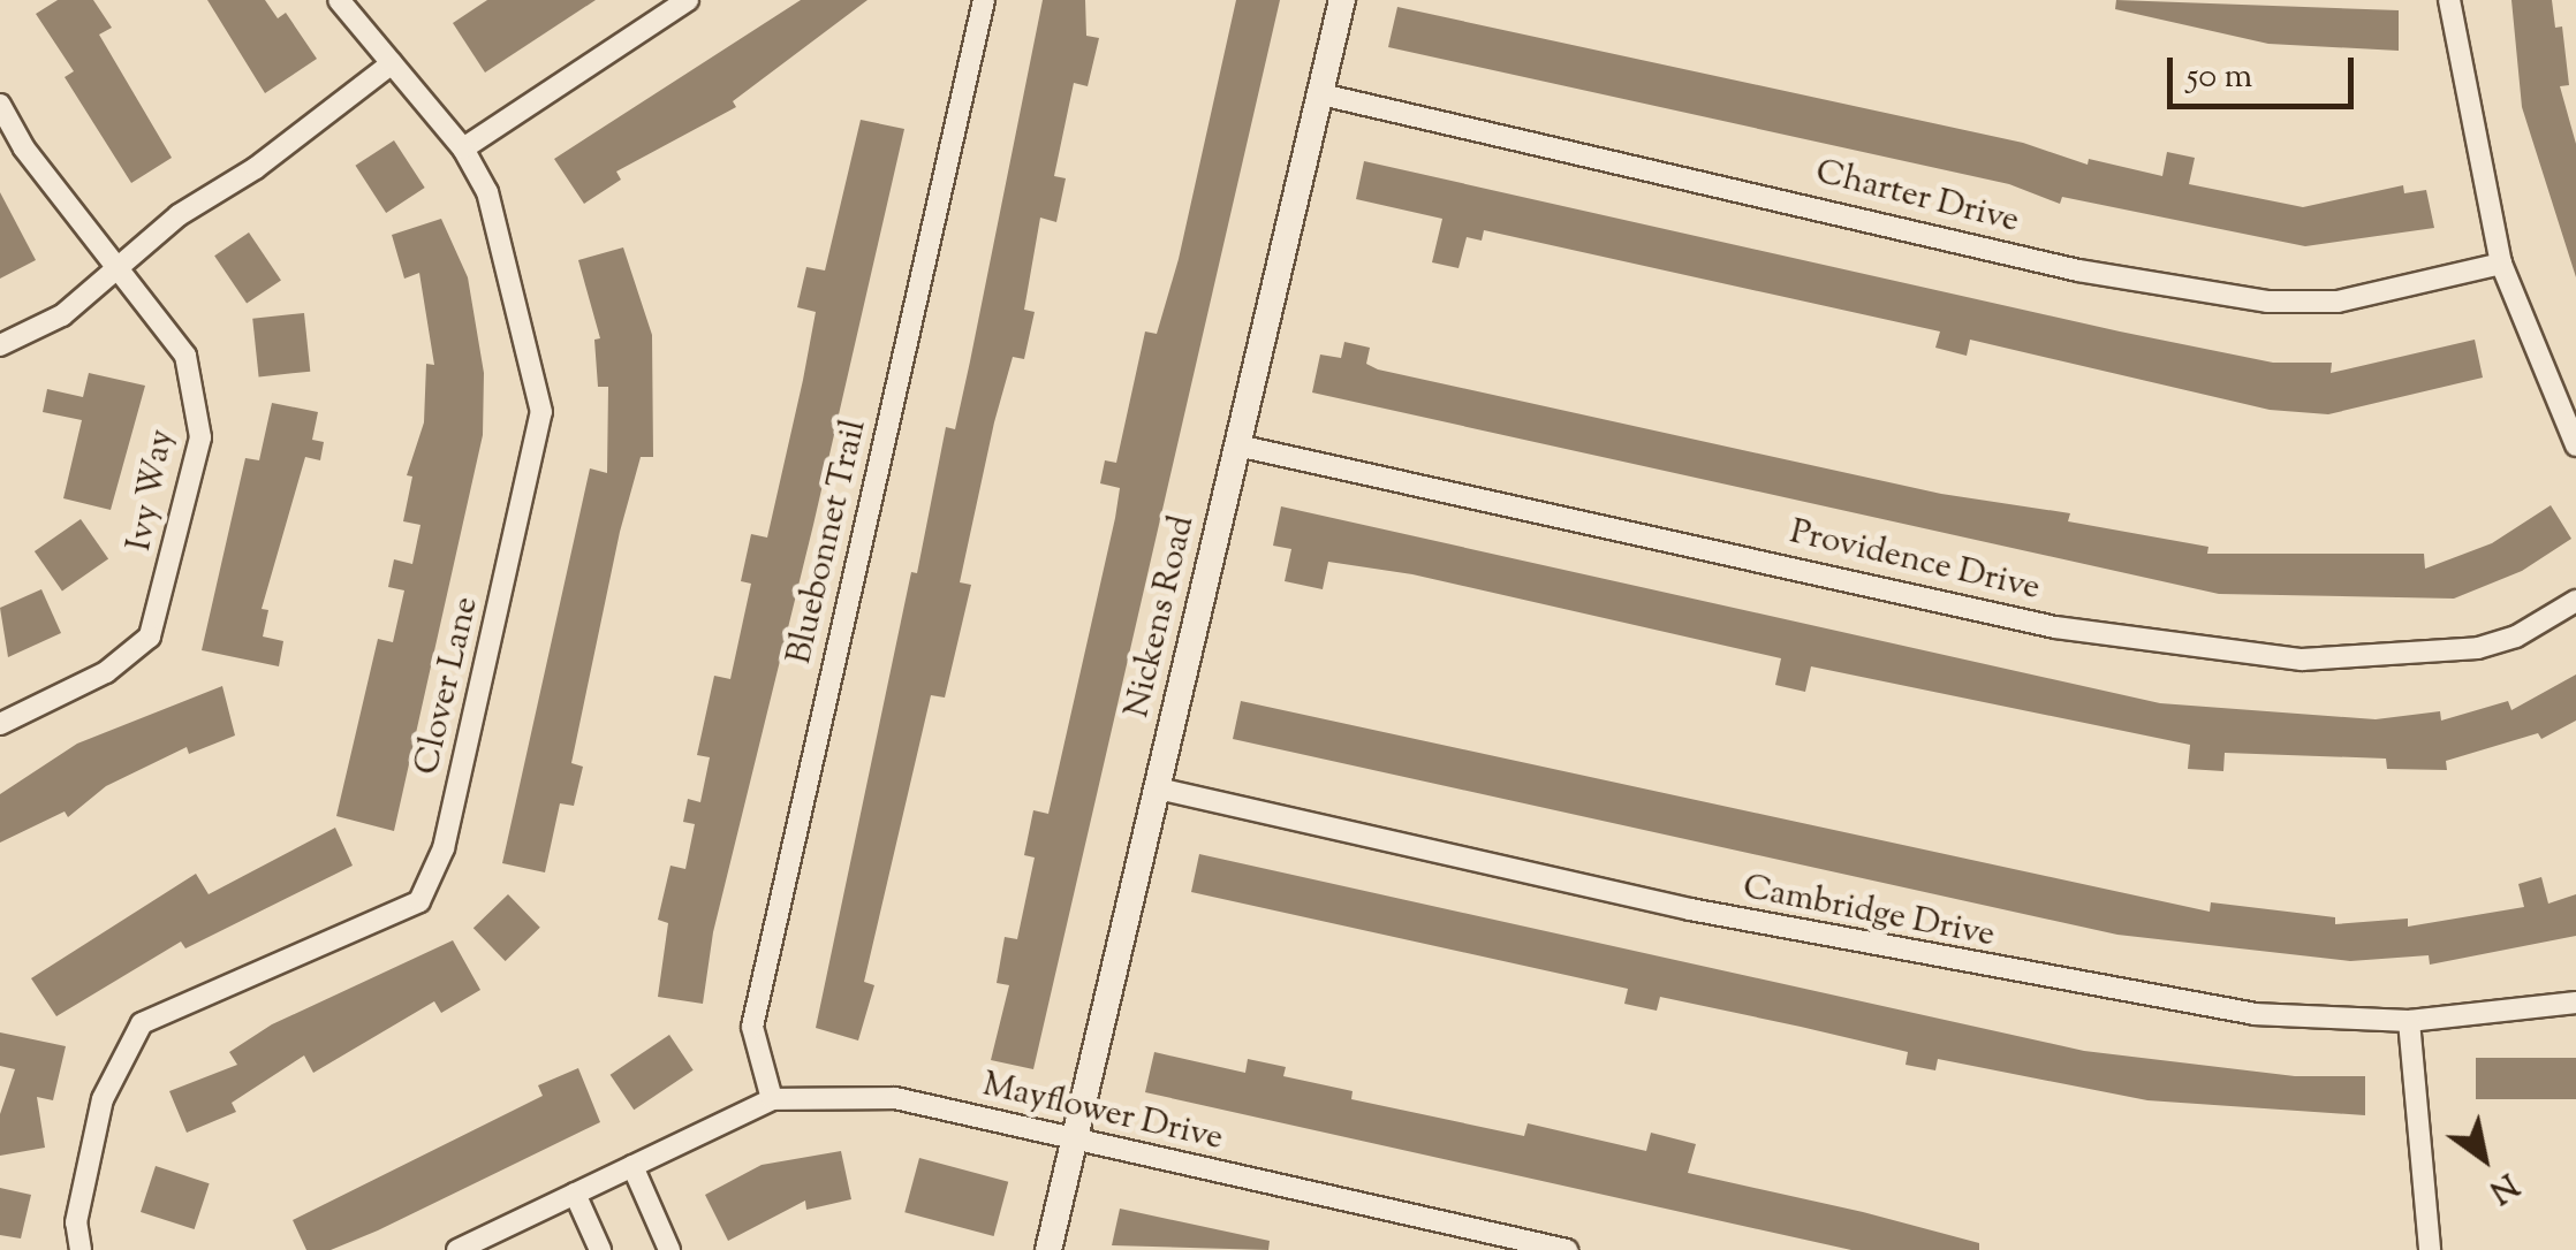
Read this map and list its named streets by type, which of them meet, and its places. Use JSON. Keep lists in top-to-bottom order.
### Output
{
  "streets": {
    "street": [
      "Charter Drive",
      "Ivy Way",
      "Bluebonnet Trail",
      "Providence Drive",
      "Nickens Road",
      "Clover Lane",
      "Cambridge Drive",
      "Mayflower Drive"
    ]
  },
  "crossings": [
    ["Charter Drive", "Nickens Road"],
    ["Bluebonnet Trail", "Mayflower Drive"],
    ["Providence Drive", "Nickens Road"],
    ["Nickens Road", "Cambridge Drive"],
    ["Nickens Road", "Mayflower Drive"]
  ],
  "scale_bar": "50 m",
  "north": "bottom right"
}
